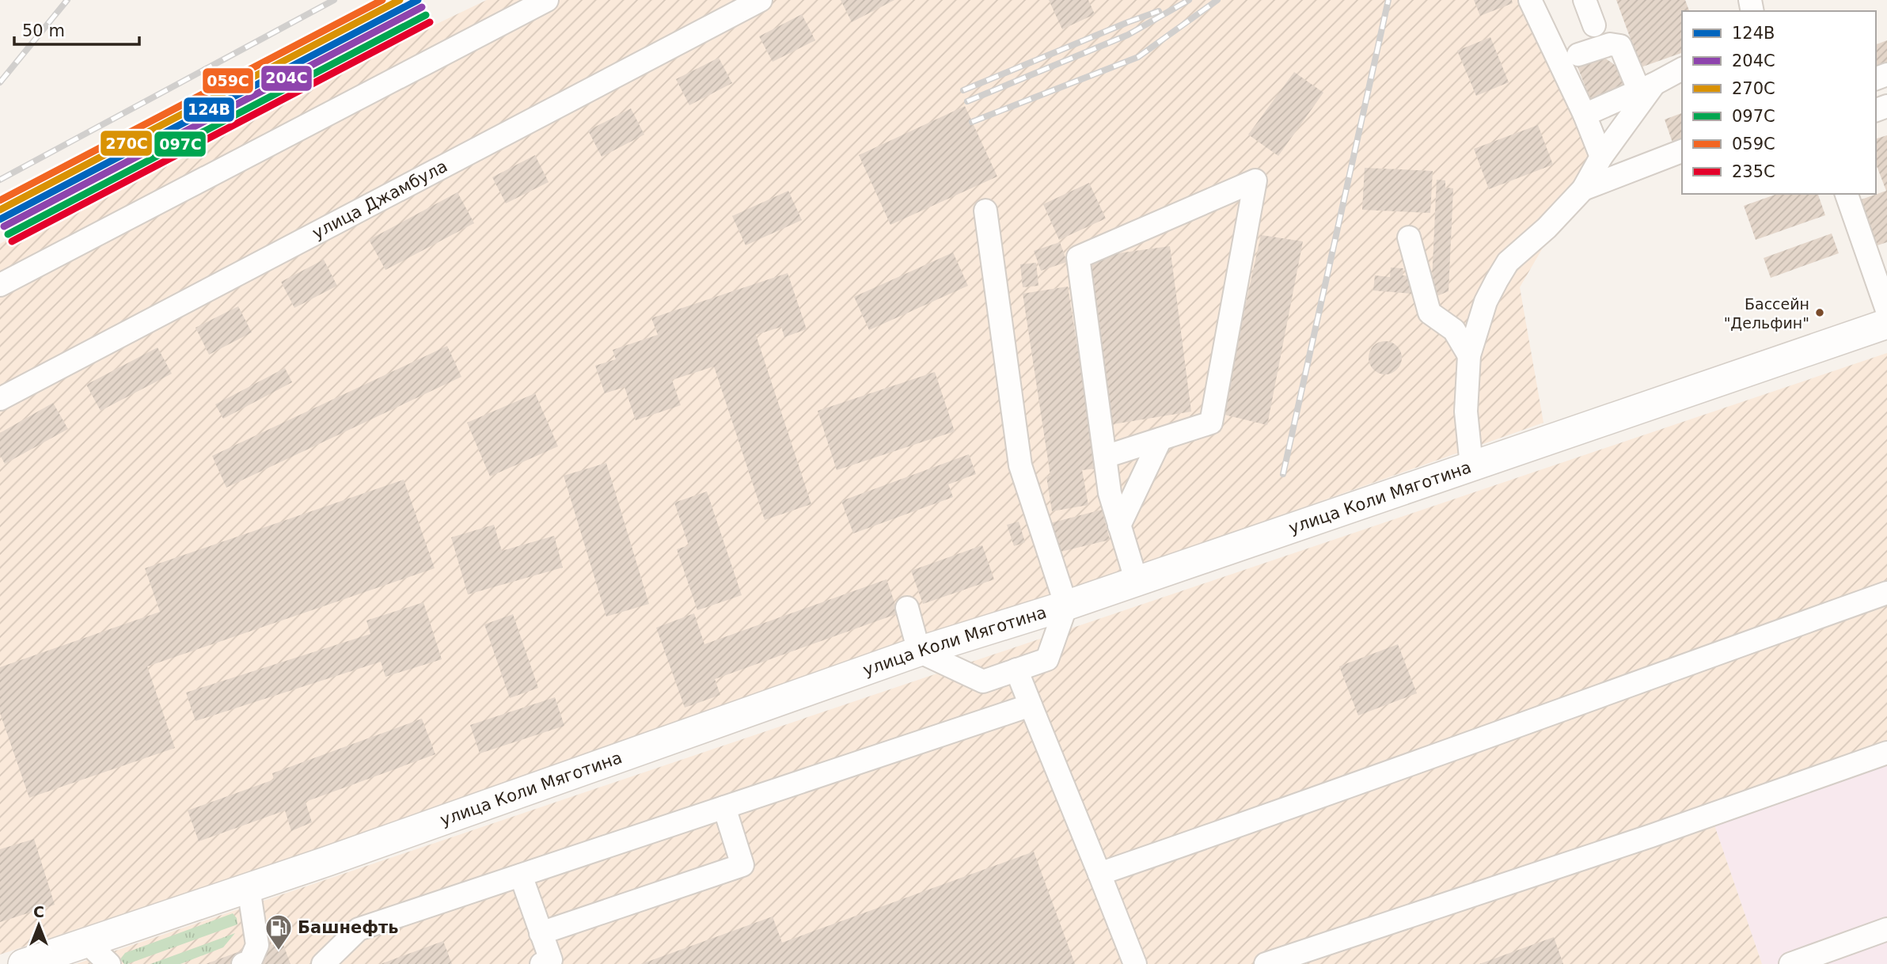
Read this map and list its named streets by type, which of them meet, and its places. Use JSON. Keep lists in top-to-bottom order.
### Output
{
  "streets": {
    "main road": ["улица Коли Мяготина"],
    "street": ["улица Джамбула"]
  },
  "places": {
    "other": ["Бассейн \"Дельфин\""],
    "fuel station": ["Башнефть"]
  },
  "lines": [
    "transit line 124В",
    "transit line 270С",
    "transit line 059С",
    "transit line 204С",
    "transit line 097С",
    "transit line 235С"
  ],
  "legend": [
    "124В",
    "204С",
    "270С",
    "097С",
    "059С",
    "235С"
  ],
  "scale_bar": "50 m",
  "north": "top"
}
